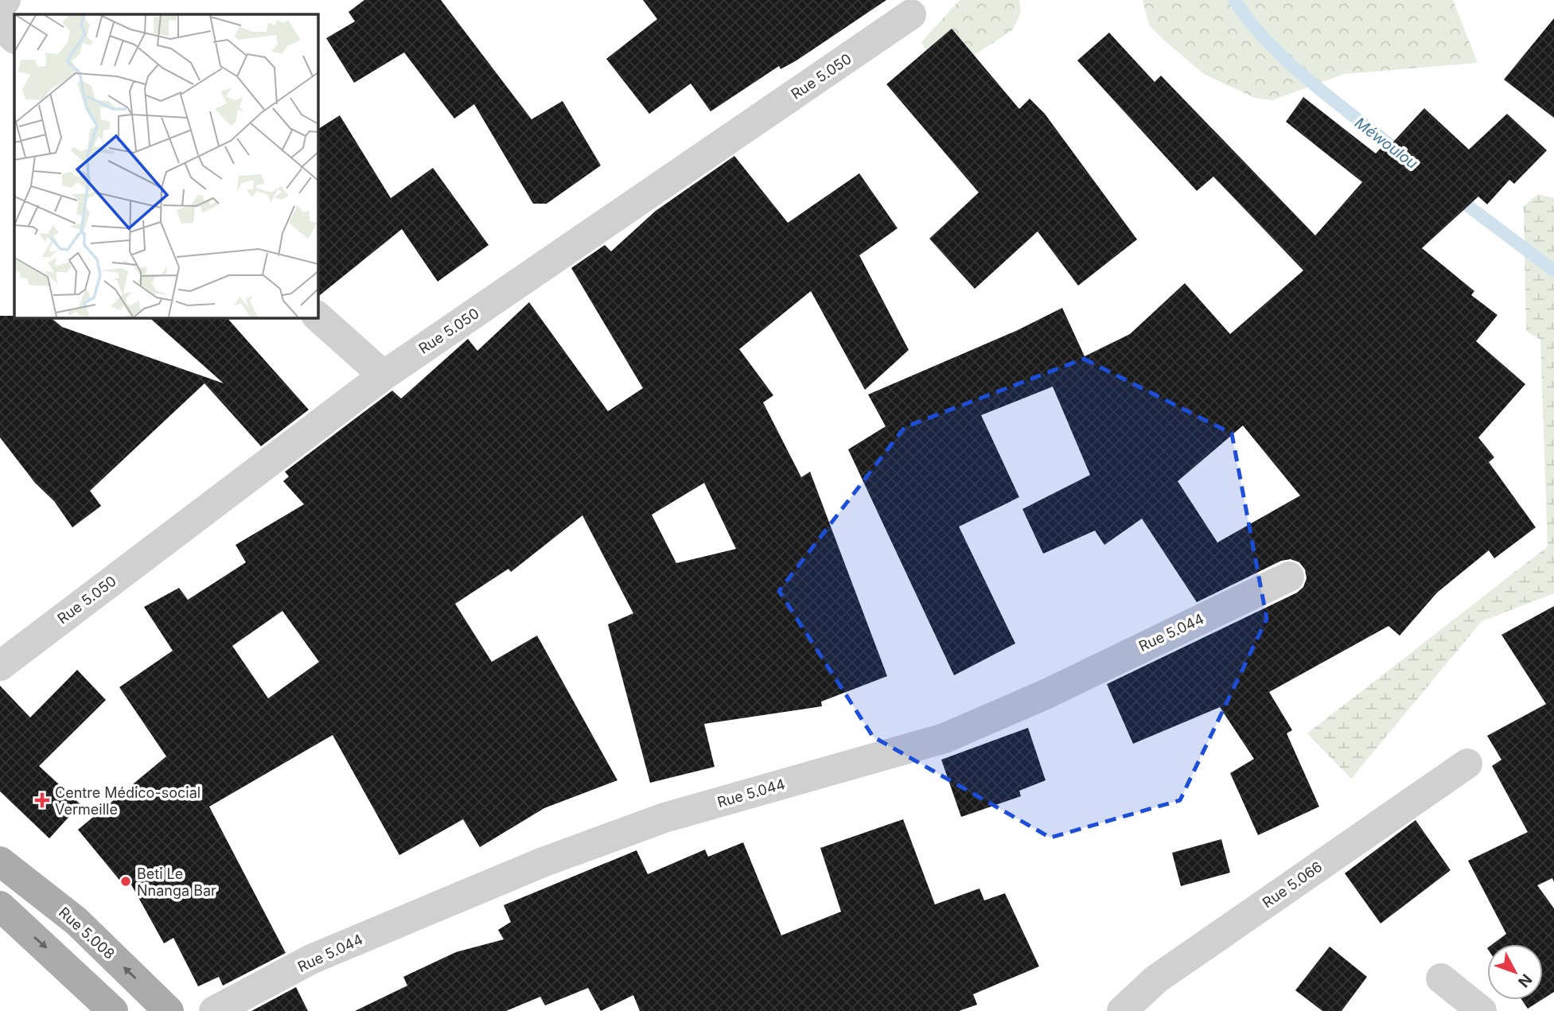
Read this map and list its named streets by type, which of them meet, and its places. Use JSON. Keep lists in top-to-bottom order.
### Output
{
  "streets": {
    "main road": ["Rue 5.008"],
    "street": ["Rue 5.050", "Rue 5.044", "Rue 5.066"]
  },
  "water": ["Méwoulou"],
  "places": {
    "health": ["Centre Médico-social Vermeille"],
    "other": ["Beti Le Nnanga Bar"]
  },
  "north": "bottom right"
}
